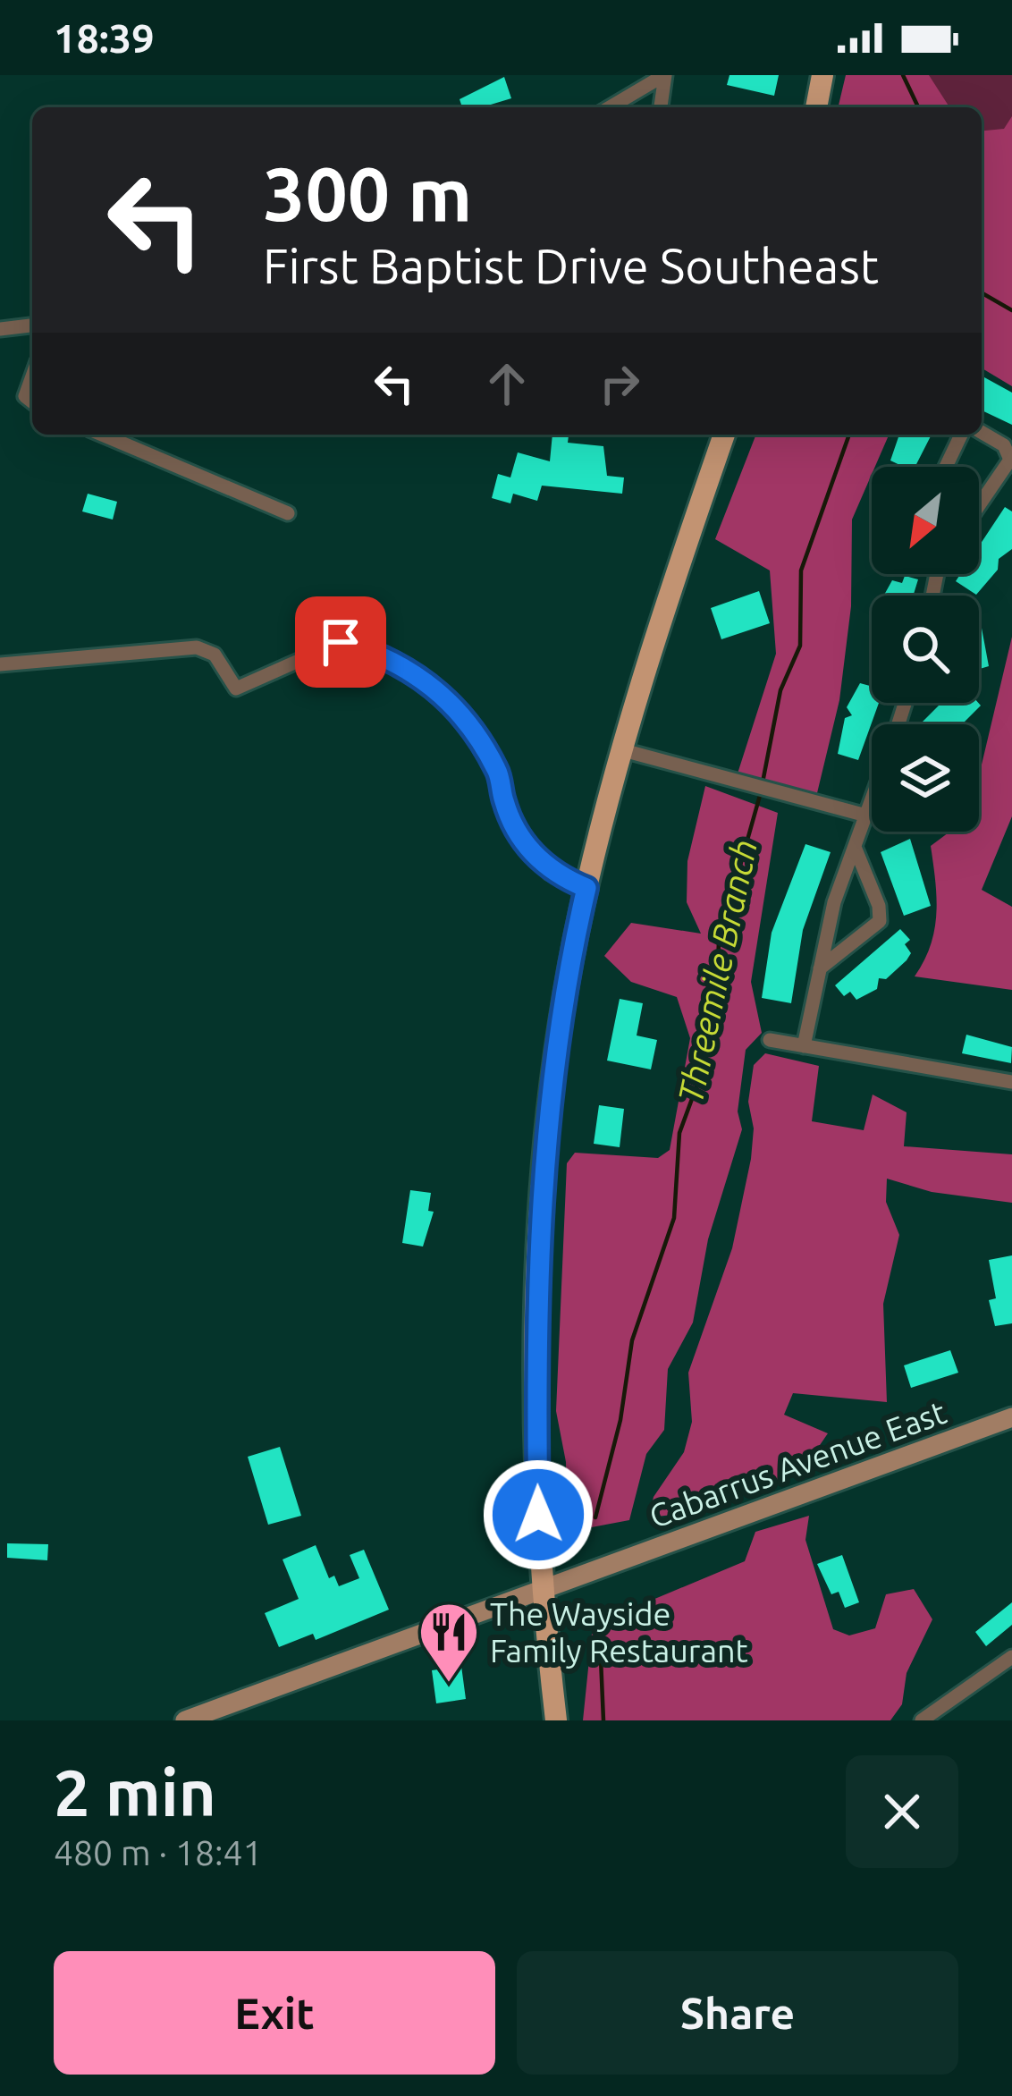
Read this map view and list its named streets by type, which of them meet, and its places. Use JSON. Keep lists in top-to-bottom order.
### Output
{
  "streets": {
    "main road": ["Cabarrus Avenue East"]
  },
  "water": ["Threemile Branch"],
  "places": {
    "restaurant": ["The Wayside Family Restaurant"]
  },
  "north": "bottom left",
  "page": {
    "status": "18:39",
    "turn": ["300 m", "First Baptist Drive Southeast"],
    "heading": ["2 min", "480 m · 18:41"],
    "buttons": ["Exit", "Share"]
  }
}
